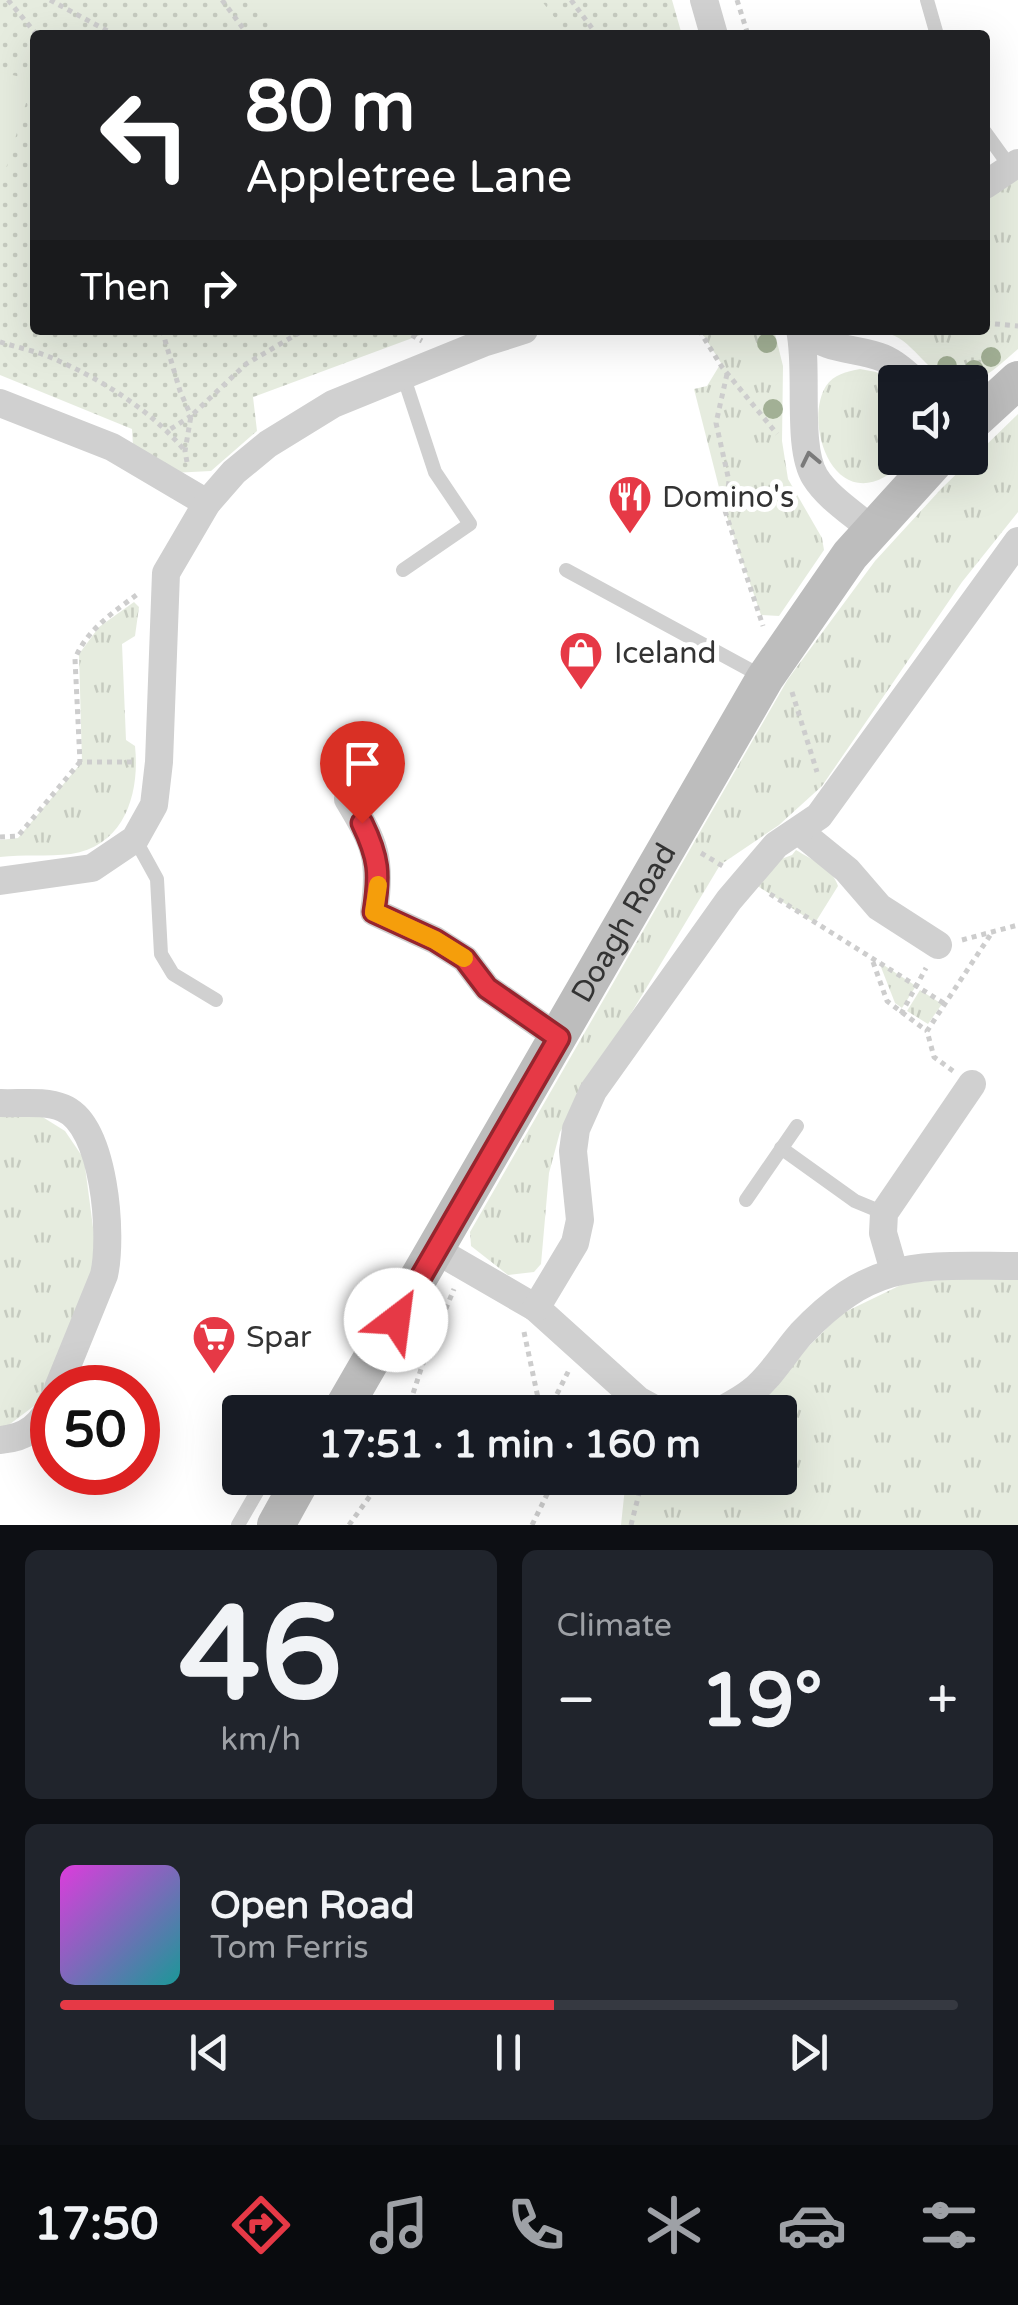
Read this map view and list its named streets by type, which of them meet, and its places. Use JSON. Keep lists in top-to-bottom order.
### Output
{
  "streets": {
    "main road": ["Doagh Road"]
  },
  "places": {
    "restaurant": ["Domino's"],
    "shop": ["Iceland"],
    "supermarket": ["Spar"]
  },
  "page": {
    "turn": ["80 m", "Appletree Lane"],
    "then": "Then",
    "limit": "50",
    "trip": "17:51 · 1 min · 160 m",
    "tile": [
      ["46", "km/h"],
      "Climate"
    ],
    "heat": ["−", "19°", "+"],
    "song": ["Open Road", "Tom Ferris"],
    "tabs": "17:50"
  }
}
